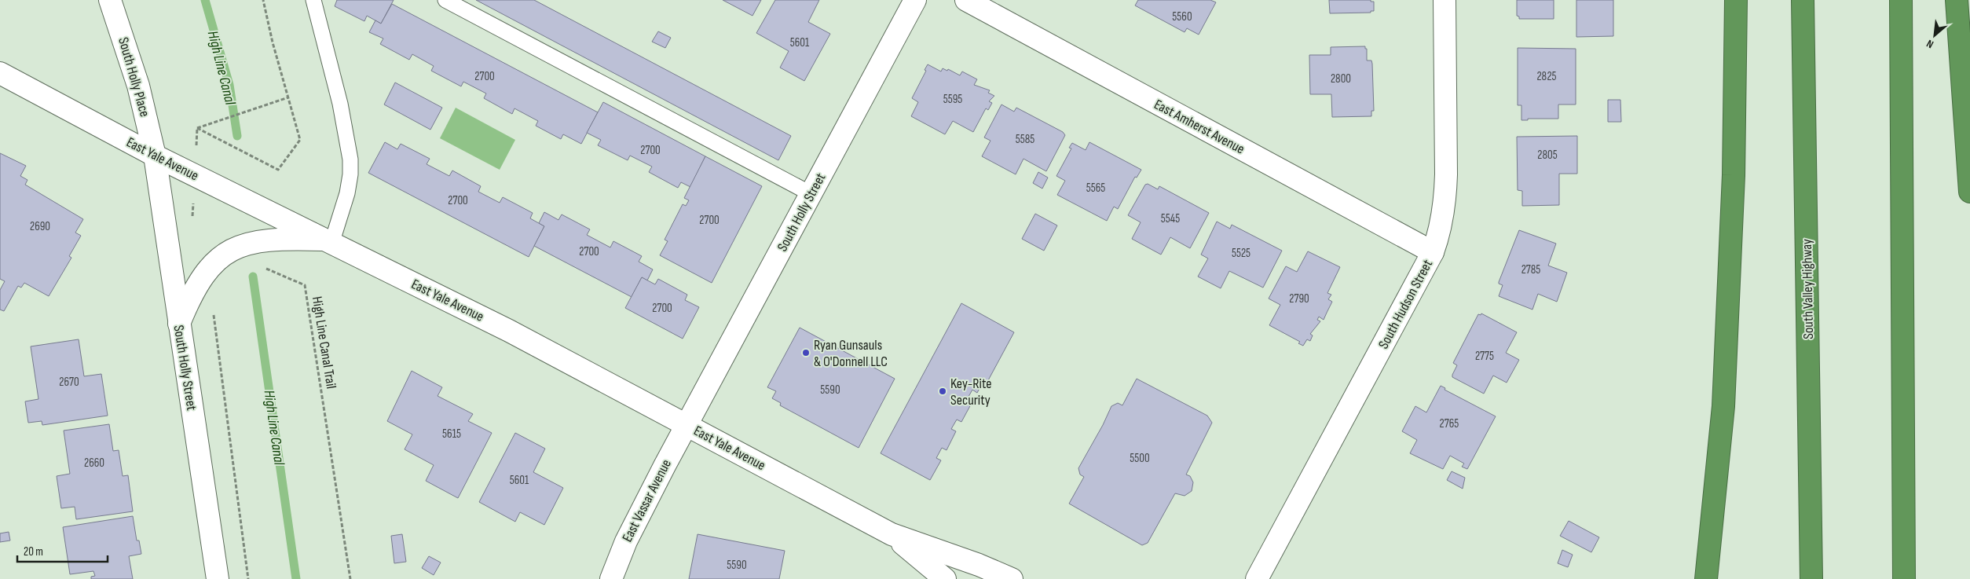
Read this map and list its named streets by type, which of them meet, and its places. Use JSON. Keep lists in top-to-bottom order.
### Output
{
  "streets": {
    "highway": ["South Valley Highway"],
    "street": [
      "South Holly Place",
      "East Amherst Avenue",
      "East Yale Avenue",
      "South Holly Street",
      "South Hudson Street",
      "East Vassar Avenue"
    ],
    "path": ["High Line Canal Trail"]
  },
  "crossings": [
    ["South Holly Place", "East Yale Avenue"],
    ["South Holly Place", "South Holly Street"],
    ["East Amherst Avenue", "South Hudson Street"],
    ["East Yale Avenue", "South Holly Street"],
    ["East Yale Avenue", "East Vassar Avenue"],
    ["South Holly Street", "East Vassar Avenue"]
  ],
  "water": ["High Line Canal"],
  "places": ["Ryan Gunsauls & O'Donnell LLC", "Key-Rite Security"],
  "house_numbers": [
    "5560",
    "5601",
    "2700",
    "2825",
    "2800",
    "5595",
    "5585",
    "2700",
    "2805",
    "5565",
    "2700",
    "5545",
    "2700",
    "2690",
    "2700",
    "5525",
    "2785",
    "2790",
    "2700",
    "2775",
    "2670",
    "5590",
    "2765",
    "5615",
    "5500",
    "2660",
    "5601",
    "5590"
  ],
  "scale_bar": "20 m",
  "north": "bottom left"
}
